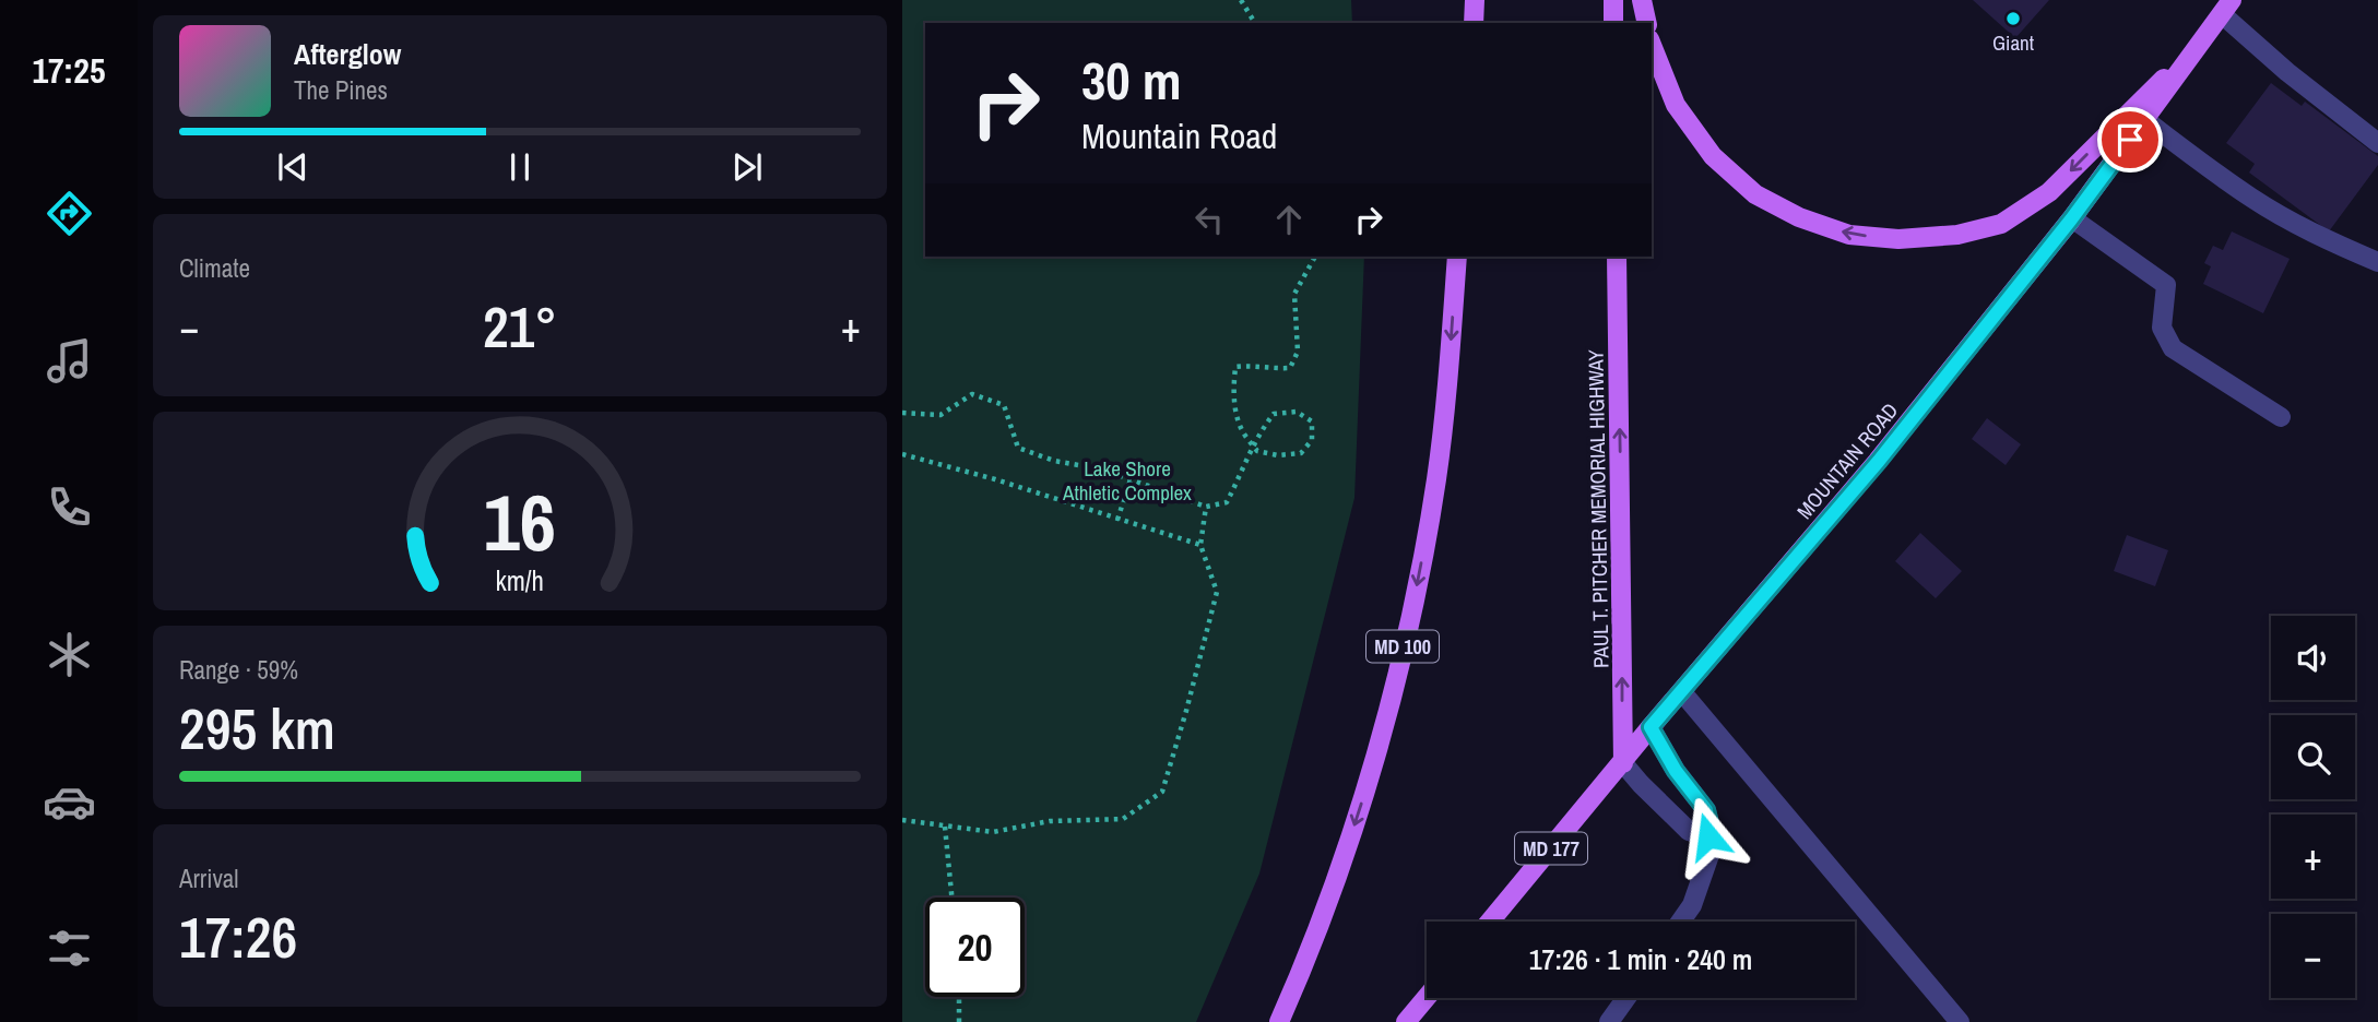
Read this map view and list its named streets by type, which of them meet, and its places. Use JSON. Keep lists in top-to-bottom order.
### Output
{
  "streets": {
    "main road": [
      "MOUNTAIN ROAD",
      "PAUL T. PITCHER MEMORIAL HIGHWAY",
      "MD 100",
      "MD 177"
    ]
  },
  "crossings": [
    ["MOUNTAIN ROAD", "PAUL T. PITCHER MEMORIAL HIGHWAY"]
  ],
  "one_way": ["PAUL T. PITCHER MEMORIAL HIGHWAY"],
  "parks": ["Lake Shore Athletic Complex"],
  "places": ["Giant"],
  "page": {
    "tabs": "17:25",
    "turn": ["30 m", "Mountain Road"],
    "song": ["Afterglow", "The Pines"],
    "tile": [
      "Climate",
      ["Range · 59%", "295 km"],
      ["Arrival", "17:26"]
    ],
    "heat": ["−", "21°", "+"],
    "map_buttons": ["+", "−"],
    "limit": "20",
    "trip": "17:26 · 1 min · 240 m",
    "gauge": ["16", "km/h"]
  }
}
